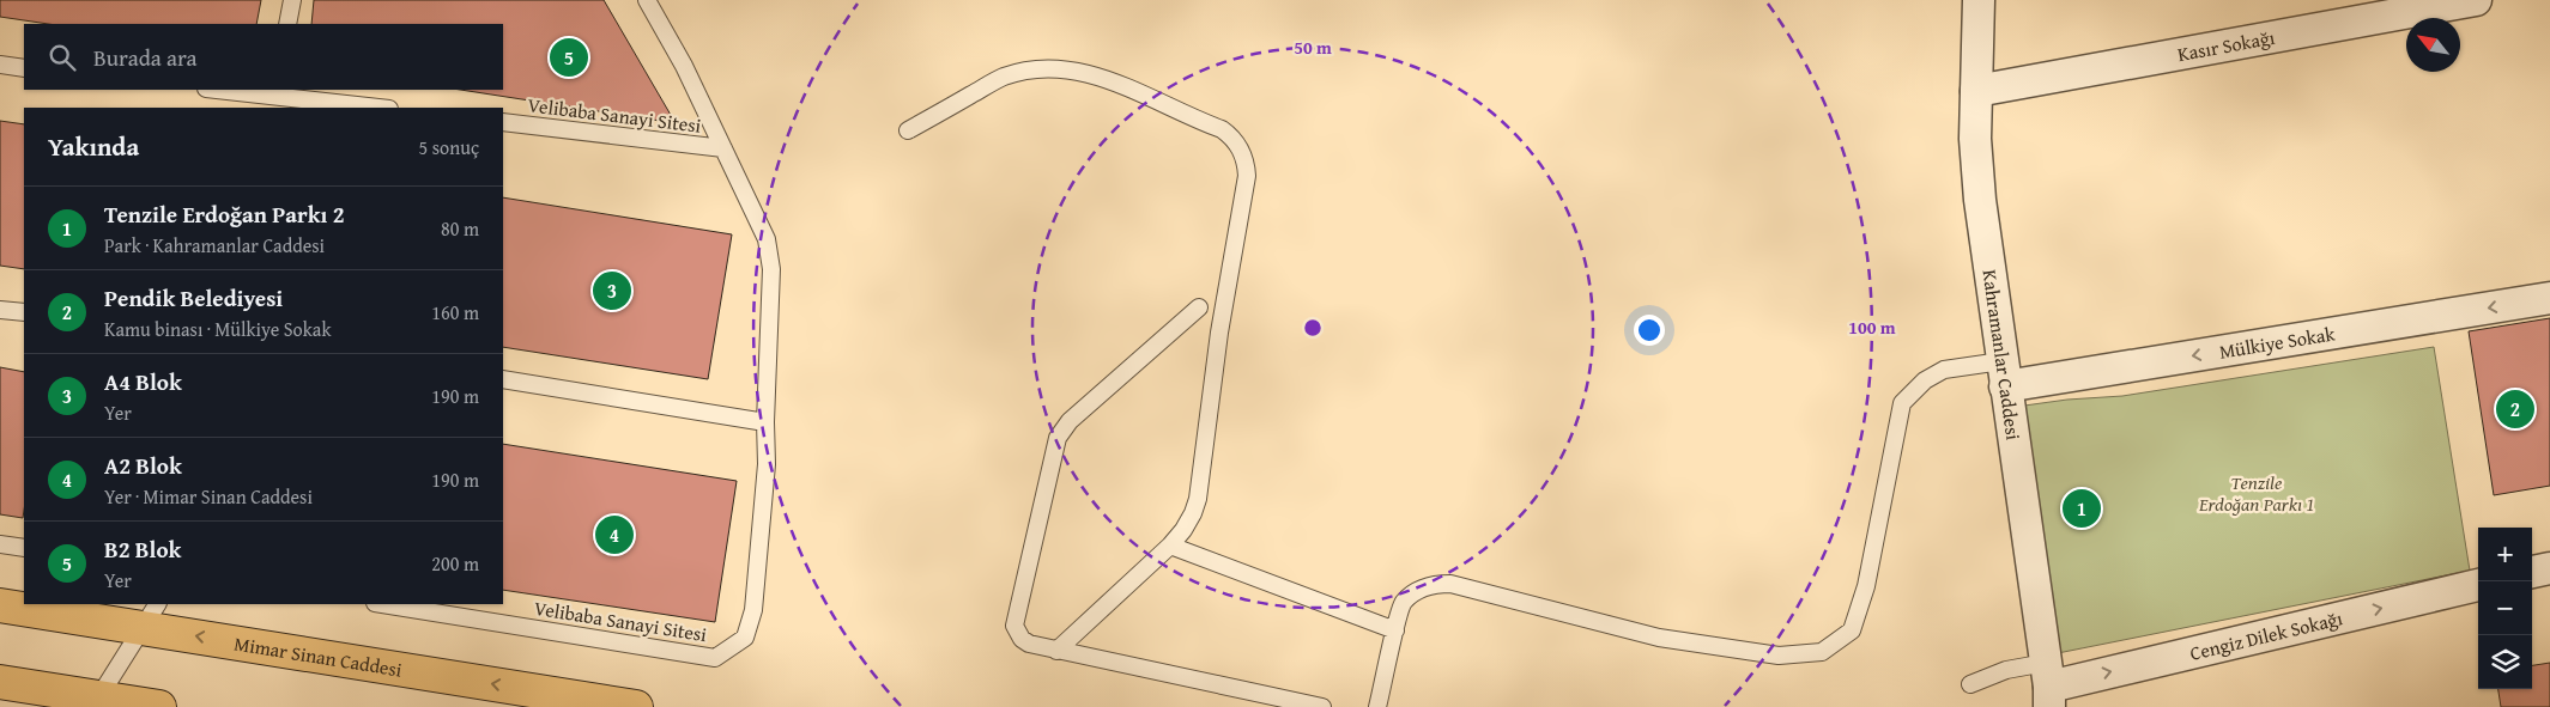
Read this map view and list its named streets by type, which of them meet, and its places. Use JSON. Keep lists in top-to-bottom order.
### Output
{
  "streets": {
    "main road": ["Mimar Sinan Caddesi"],
    "street": [
      "Kasır Sokağı",
      "Mülkiye Sokak",
      "Kahramanlar Caddesi",
      "Cengiz Dilek Sokağı"
    ],
    "lane": ["Velibaba Sanayi Sitesi"]
  },
  "crossings": [
    ["Kasır Sokağı", "Kahramanlar Caddesi"],
    ["Mülkiye Sokak", "Kahramanlar Caddesi"],
    ["Kahramanlar Caddesi", "Cengiz Dilek Sokağı"]
  ],
  "one_way": ["Mülkiye Sokak", "Cengiz Dilek Sokağı", "Mimar Sinan Caddesi"],
  "parks": ["Tenzile Erdoğan Parkı 1"],
  "north": "top left",
  "page": {
    "search": "Burada ara",
    "pins": [
      "5",
      "3",
      "2",
      "1",
      "4"
    ],
    "heading": ["Yakında", "5 sonuç"],
    "list": [
      {
        "mark": "1",
        "name": "Tenzile Erdoğan Parkı 2",
        "note": "Park · Kahramanlar Caddesi",
        "value": "80 m"
      },
      {
        "mark": "2",
        "name": "Pendik Belediyesi",
        "note": "Kamu binası · Mülkiye Sokak",
        "value": "160 m"
      },
      {
        "mark": "3",
        "name": "A4 Blok",
        "note": "Yer",
        "value": "190 m"
      },
      {
        "mark": "4",
        "name": "A2 Blok",
        "note": "Yer · Mimar Sinan Caddesi",
        "value": "190 m"
      },
      {
        "mark": "5",
        "name": "B2 Blok",
        "note": "Yer",
        "value": "200 m"
      }
    ],
    "map_buttons": ["+", "−"]
  },
  "rings": ["50 m", "100 m"]
}
